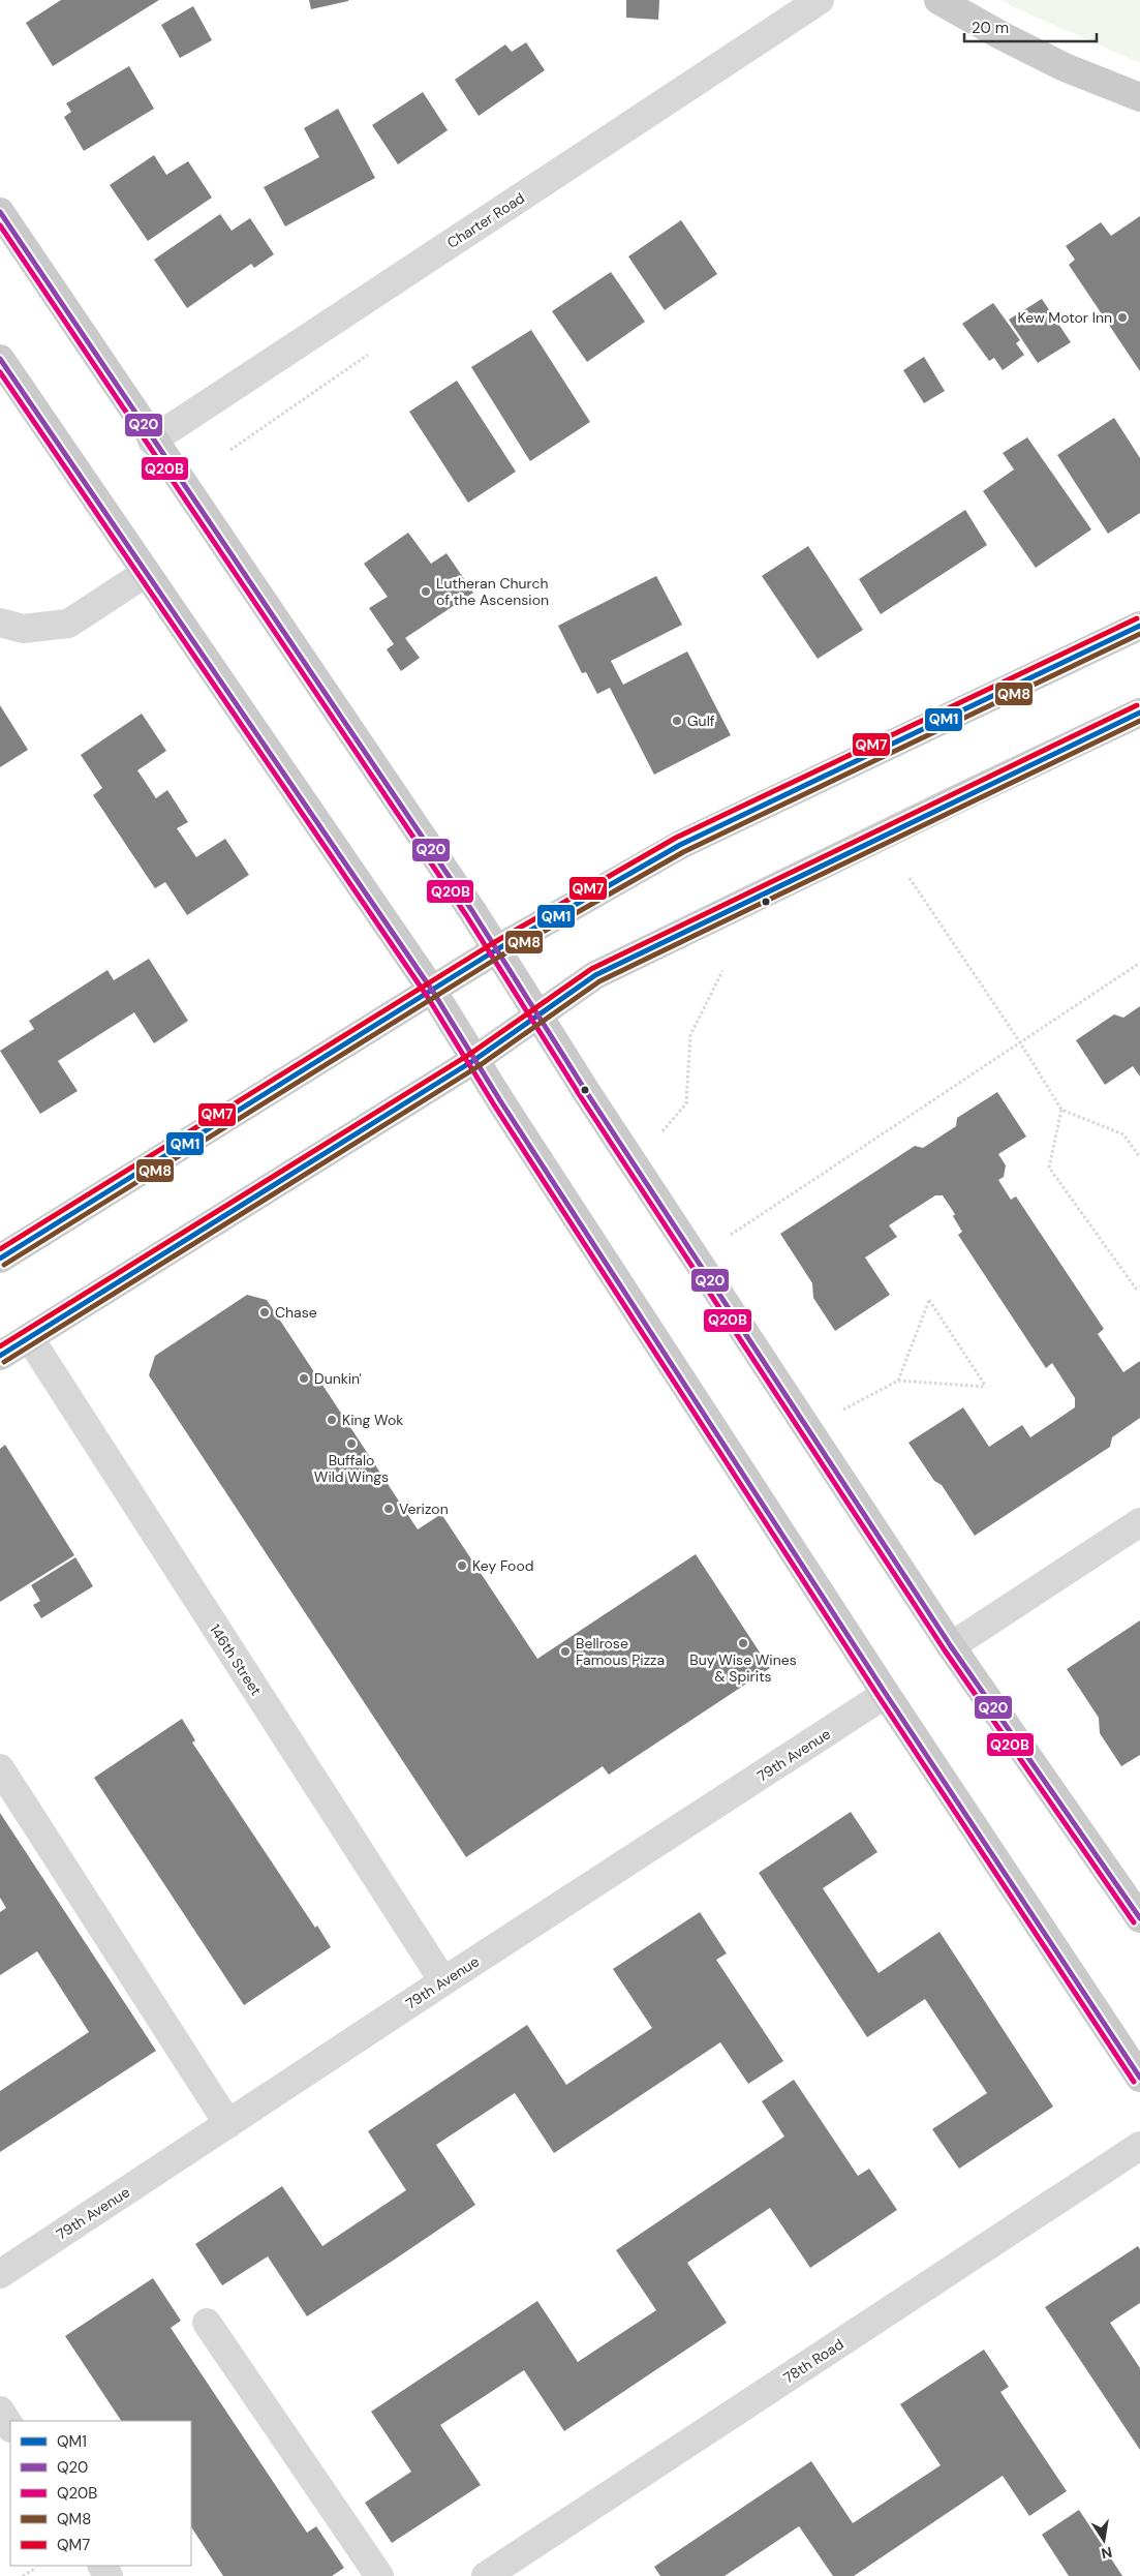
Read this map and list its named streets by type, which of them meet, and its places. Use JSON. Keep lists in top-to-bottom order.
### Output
{
  "streets": {
    "street": [
      "Charter Road",
      "146th Street",
      "79th Avenue",
      "78th Road"
    ]
  },
  "crossings": [
    ["146th Street", "79th Avenue"]
  ],
  "places": [
    "Kew Motor Inn",
    "Lutheran Church of the Ascension",
    "Gulf",
    "Chase",
    "Dunkin'",
    "King Wok",
    "Buffalo Wild Wings",
    "Verizon",
    "Key Food",
    "Buy Wise Wines & Spirits",
    "Bellrose Famous Pizza"
  ],
  "lines": [
    "transit line Q20",
    "transit line Q20B",
    "transit line QM7",
    "transit line QM1",
    "transit line QM8"
  ],
  "legend": [
    "QM1",
    "Q20",
    "Q20B",
    "QM8",
    "QM7"
  ],
  "scale_bar": "20 m",
  "north": "bottom"
}
